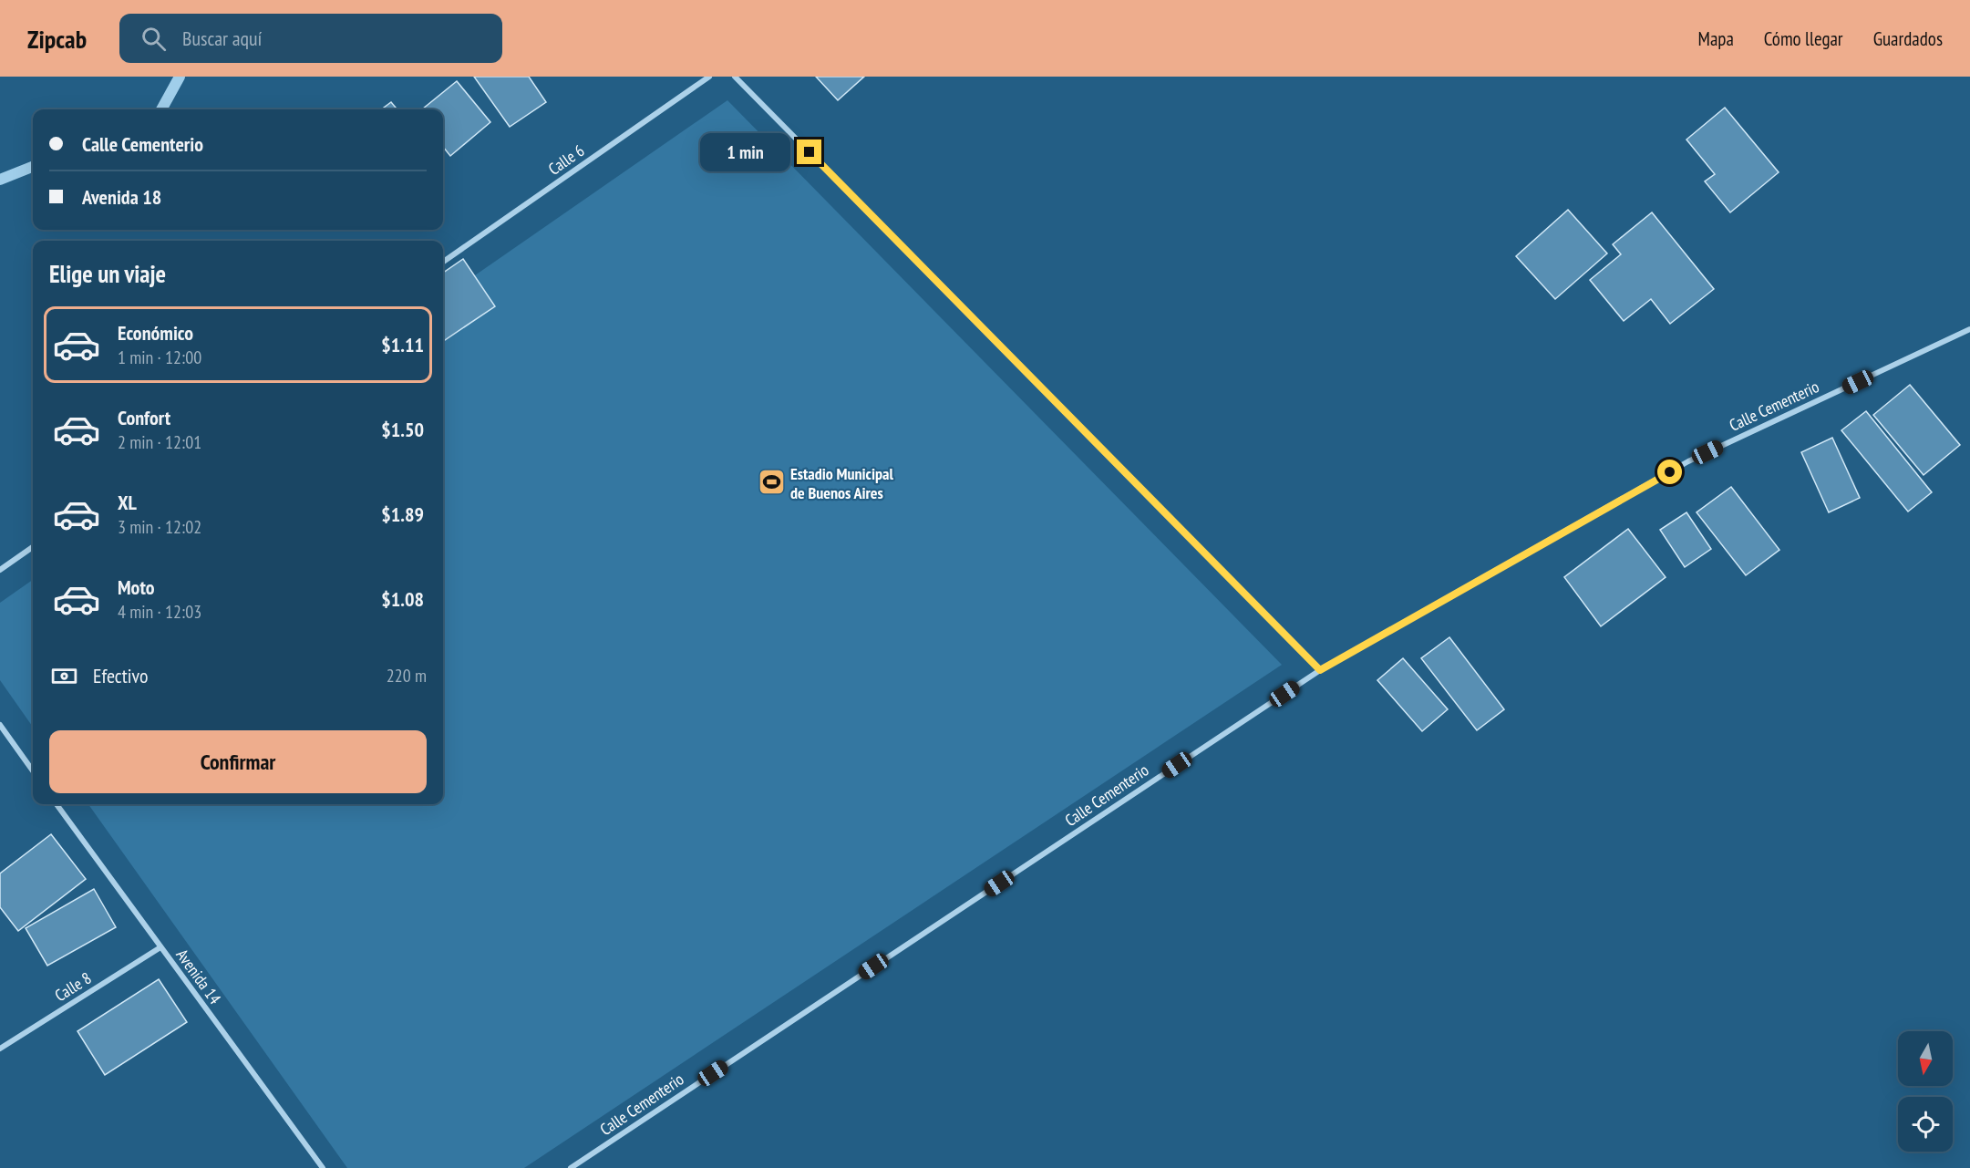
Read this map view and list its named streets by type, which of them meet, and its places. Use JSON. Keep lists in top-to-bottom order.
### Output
{
  "streets": {
    "street": [
      "Calle 6",
      "Calle Cementerio",
      "Avenida 14",
      "Calle 8"
    ]
  },
  "crossings": [
    ["Avenida 14", "Calle 8"]
  ],
  "places": {
    "sports": ["Estadio Municipal de Buenos Aires"]
  },
  "north": "bottom",
  "page": {
    "header": "Zipcab",
    "search": "Buscar aquí",
    "nav": ["Mapa", "Cómo llegar", "Guardados"],
    "banner": ["Calle Cementerio", "Avenida 18"],
    "bubble": "1 min",
    "heading": "Elige un viaje",
    "list": [
      {
        "name": "Económico",
        "note": "1 min · 12:00",
        "value": "$1.11"
      },
      {
        "name": "Confort",
        "note": "2 min · 12:01",
        "value": "$1.50"
      },
      {
        "name": "XL",
        "note": "3 min · 12:02",
        "value": "$1.89"
      },
      {
        "name": "Moto",
        "note": "4 min · 12:03",
        "value": "$1.08"
      }
    ],
    "pay": ["Efectivo", "220 m"],
    "buttons": "Confirmar"
  }
}
